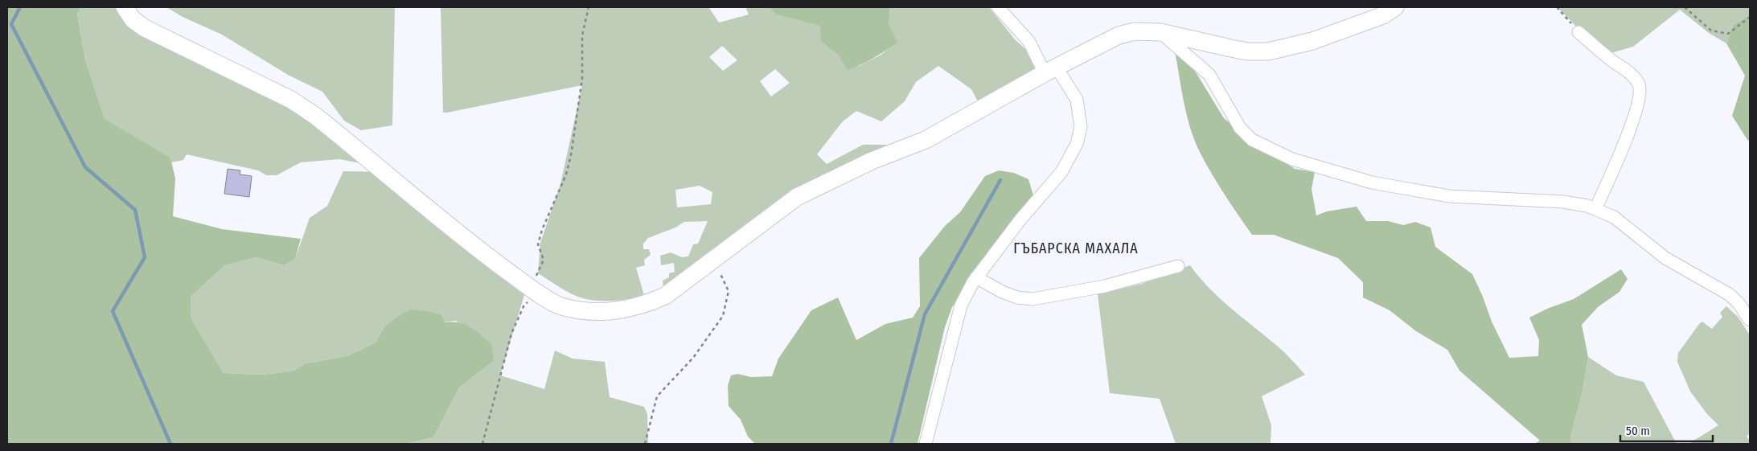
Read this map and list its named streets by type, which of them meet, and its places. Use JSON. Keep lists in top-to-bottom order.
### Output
{
  "districts": ["ГЪБАРСКА МАХАЛА"],
  "scale_bar": "50 m"
}
